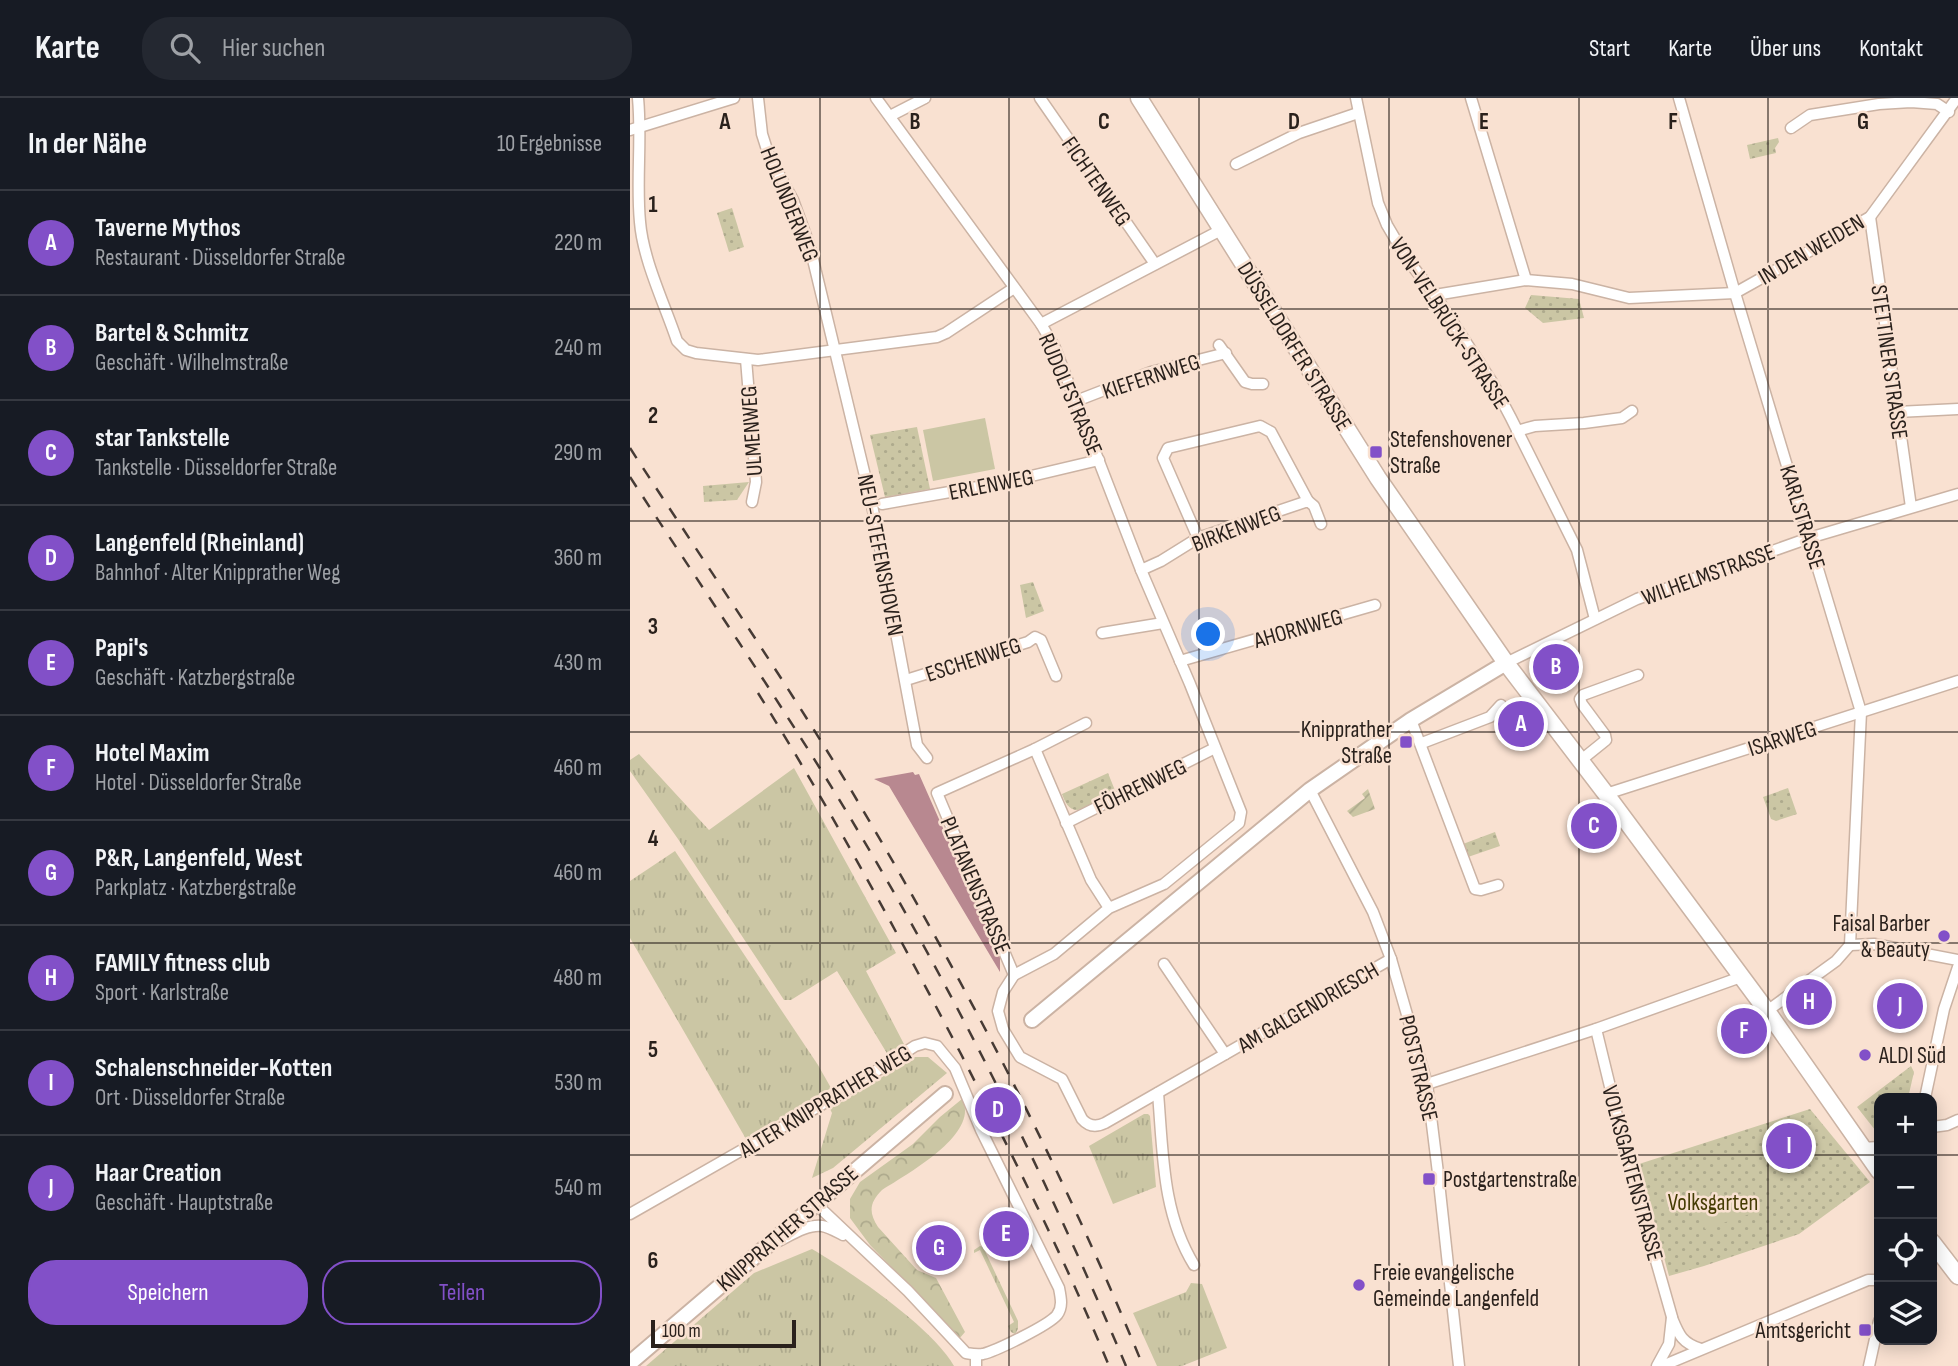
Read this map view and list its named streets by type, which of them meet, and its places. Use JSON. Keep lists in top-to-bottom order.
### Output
{
  "streets": {
    "main road": ["DÜSSELDORFER STRASSE", "KNIPPRATHER STRASSE"],
    "street": [
      "FICHTENWEG",
      "HOLUNDERWEG",
      "IN DEN WEIDEN",
      "VON-VELBRÜCK-STRASSE",
      "STETTINER STRASSE",
      "KIEFERNWEG",
      "RUDOLFSTRASSE",
      "ULMENWEG",
      "ERLENWEG",
      "KARLSTRASSE",
      "BIRKENWEG",
      "NEU-STEFENSHOVEN",
      "WILHELMSTRASSE",
      "AHORNWEG",
      "ESCHENWEG",
      "ISARWEG",
      "FÖHRENWEG",
      "PLATANENSTRASSE",
      "AM GALGENDRIESCH",
      "POSTSTRASSE",
      "ALTER KNIPPRATHER WEG",
      "VOLKSGARTENSTRASSE"
    ]
  },
  "crossings": [
    ["HOLUNDERWEG", "NEU-STEFENSHOVEN"],
    ["IN DEN WEIDEN", "STETTINER STRASSE"],
    ["IN DEN WEIDEN", "KARLSTRASSE"],
    ["VON-VELBRÜCK-STRASSE", "WILHELMSTRASSE"],
    ["DÜSSELDORFER STRASSE", "WILHELMSTRASSE"],
    ["DÜSSELDORFER STRASSE", "ISARWEG"],
    ["STETTINER STRASSE", "WILHELMSTRASSE"],
    ["KIEFERNWEG", "RUDOLFSTRASSE"],
    ["RUDOLFSTRASSE", "ERLENWEG"],
    ["RUDOLFSTRASSE", "BIRKENWEG"],
    ["RUDOLFSTRASSE", "AHORNWEG"],
    ["RUDOLFSTRASSE", "PLATANENSTRASSE"],
    ["KARLSTRASSE", "WILHELMSTRASSE"],
    ["KARLSTRASSE", "ISARWEG"],
    ["NEU-STEFENSHOVEN", "ESCHENWEG"],
    ["FÖHRENWEG", "PLATANENSTRASSE"],
    ["PLATANENSTRASSE", "AM GALGENDRIESCH"],
    ["AM GALGENDRIESCH", "POSTSTRASSE"]
  ],
  "parks": ["Volksgarten"],
  "places": {
    "transit": [
      "Stefenshovener Straße",
      "Knipprather Straße",
      "Postgartenstraße",
      "Amtsgericht"
    ],
    "other": ["Faisal Barber & Beauty", "ALDI Süd", "Freie evangelische Gemeinde Langenfeld"]
  },
  "scale_bar": "100 m",
  "page": {
    "header": "Karte",
    "search": "Hier suchen",
    "nav": [
      "Start",
      "Karte",
      "Über uns",
      "Kontakt"
    ],
    "heading": ["In der Nähe", "10 Ergebnisse"],
    "list": [
      {
        "mark": "A",
        "name": "Taverne Mythos",
        "note": "Restaurant · Düsseldorfer Straße",
        "value": "220 m"
      },
      {
        "mark": "B",
        "name": "Bartel & Schmitz",
        "note": "Geschäft · Wilhelmstraße",
        "value": "240 m"
      },
      {
        "mark": "C",
        "name": "star Tankstelle",
        "note": "Tankstelle · Düsseldorfer Straße",
        "value": "290 m"
      },
      {
        "mark": "D",
        "name": "Langenfeld (Rheinland)",
        "note": "Bahnhof · Alter Knipprather Weg",
        "value": "360 m"
      },
      {
        "mark": "E",
        "name": "Papi's",
        "note": "Geschäft · Katzbergstraße",
        "value": "430 m"
      },
      {
        "mark": "F",
        "name": "Hotel Maxim",
        "note": "Hotel · Düsseldorfer Straße",
        "value": "460 m"
      },
      {
        "mark": "G",
        "name": "P&R, Langenfeld, West",
        "note": "Parkplatz · Katzbergstraße",
        "value": "460 m"
      },
      {
        "mark": "H",
        "name": "FAMILY fitness club",
        "note": "Sport · Karlstraße",
        "value": "480 m"
      },
      {
        "mark": "I",
        "name": "Schalenschneider-Kotten",
        "note": "Ort · Düsseldorfer Straße",
        "value": "530 m"
      },
      {
        "mark": "J",
        "name": "Haar Creation",
        "note": "Geschäft · Hauptstraße",
        "value": "540 m"
      }
    ],
    "pins": [
      "B",
      "A",
      "C",
      "H",
      "J",
      "F",
      "D",
      "I",
      "E",
      "G"
    ],
    "map_buttons": ["+", "−"],
    "buttons": ["Speichern", "Teilen"],
    "scale": "100 m"
  },
  "grid": {
    "columns": [
      "A",
      "B",
      "C",
      "D",
      "E",
      "F",
      "G"
    ],
    "rows": [
      "1",
      "2",
      "3",
      "4",
      "5",
      "6"
    ]
  }
}
